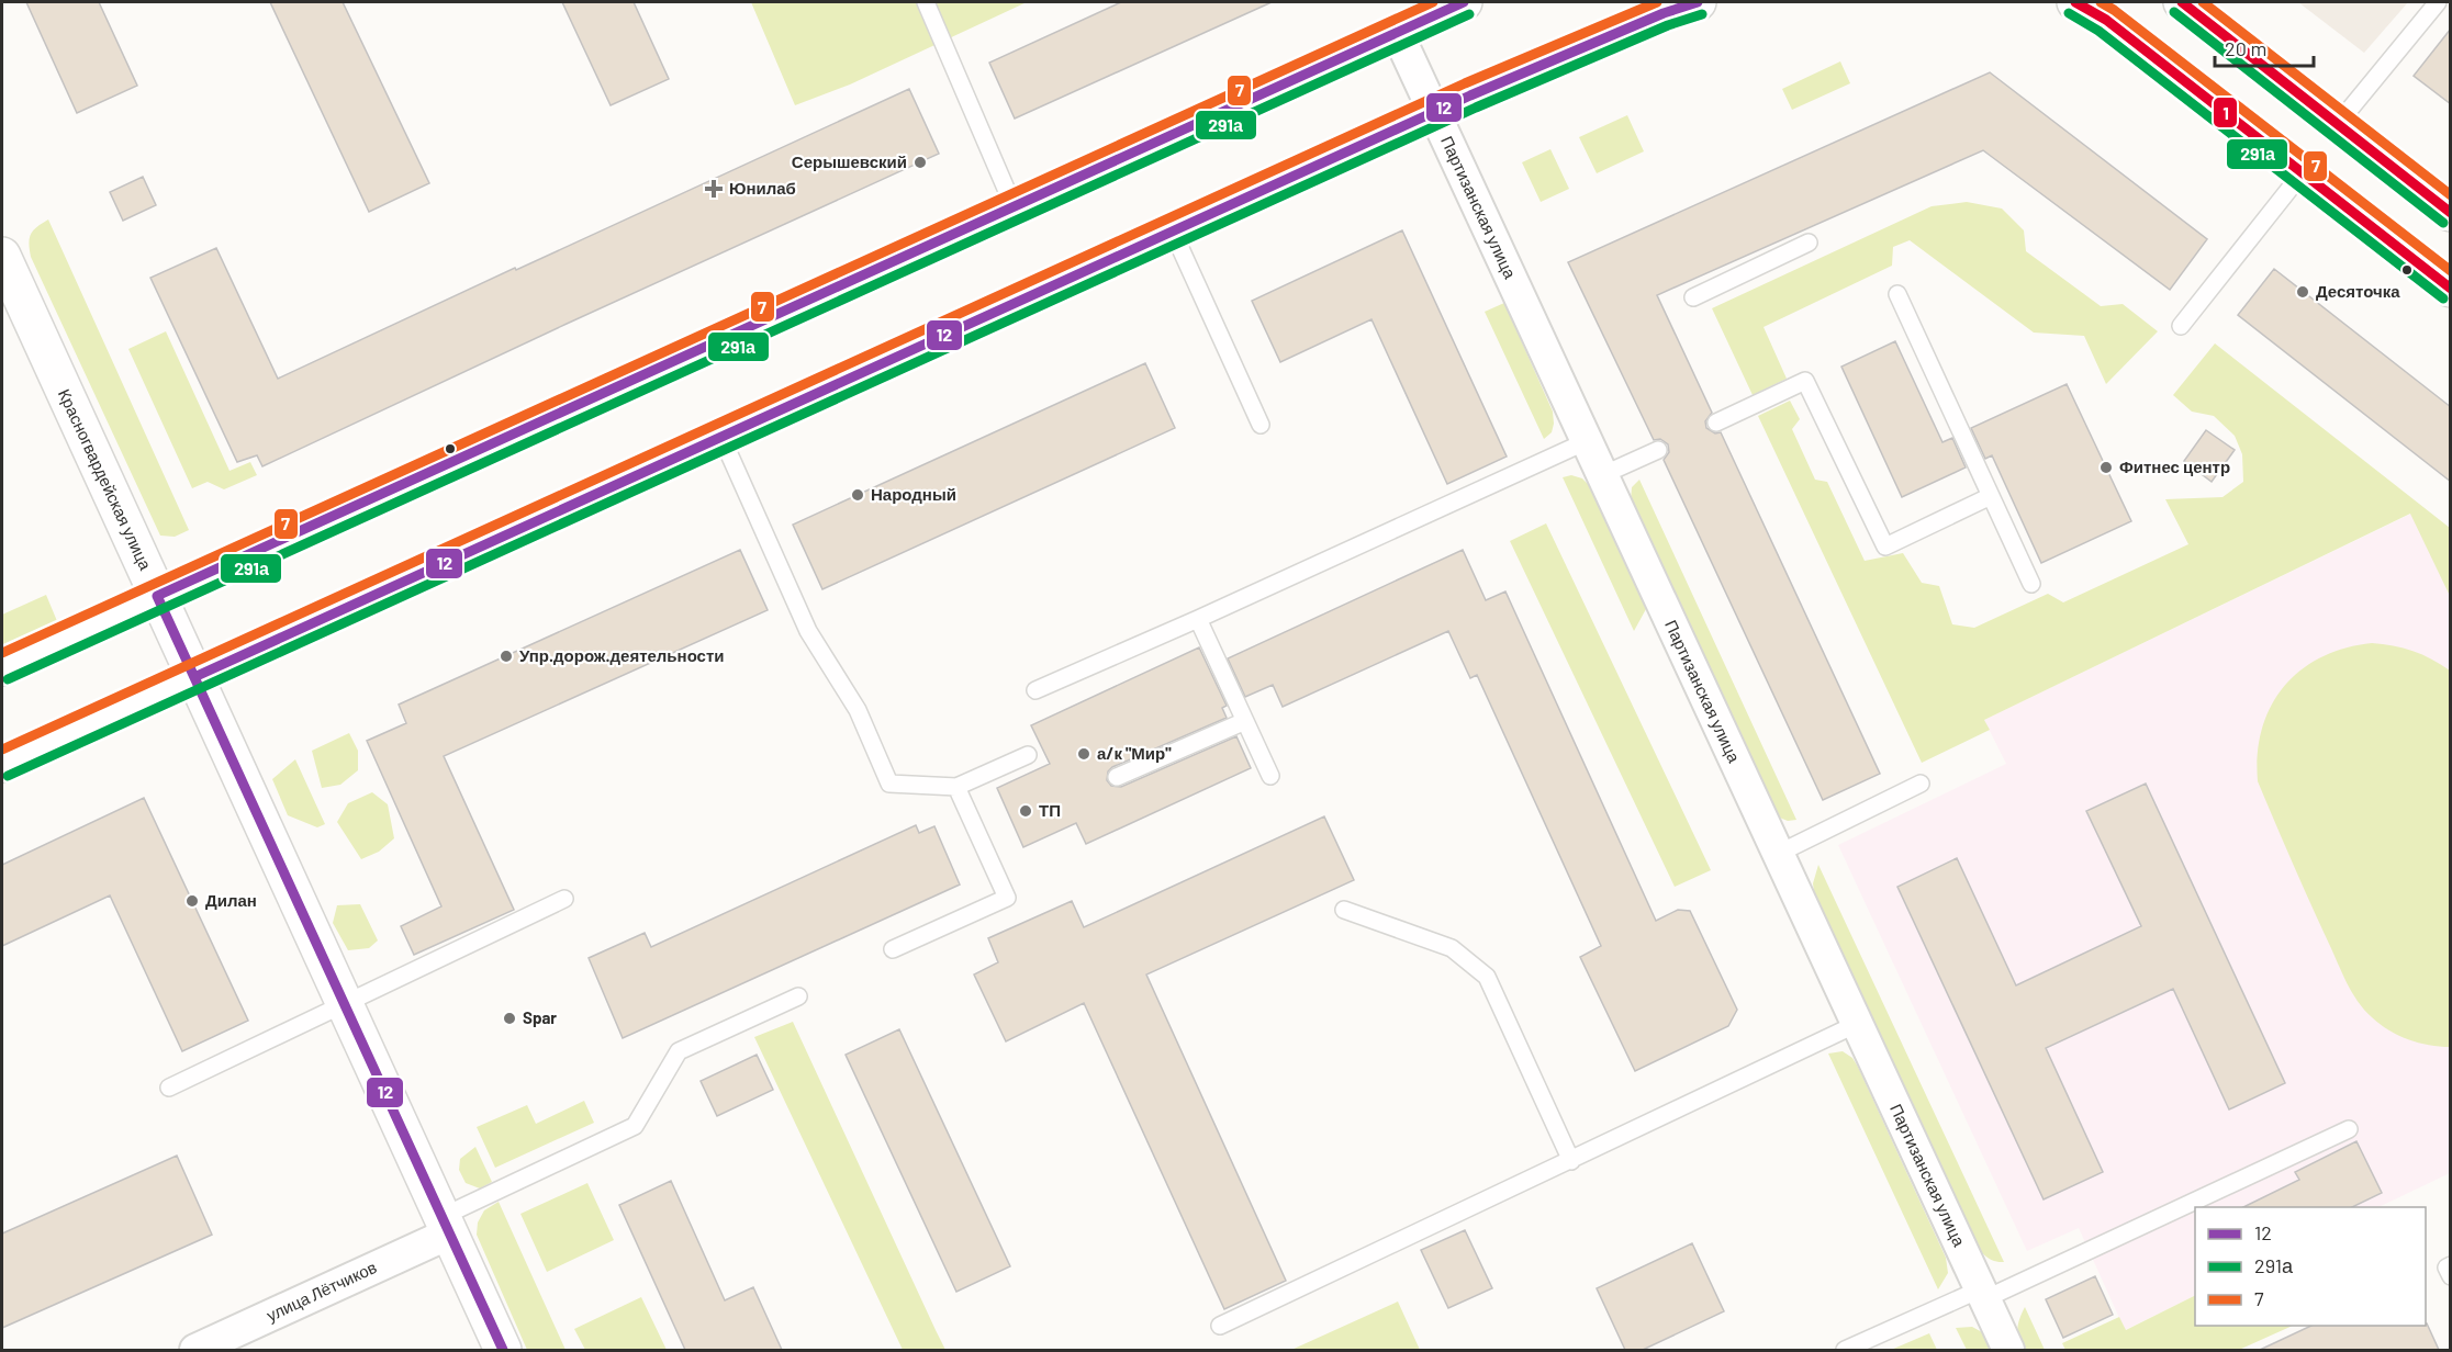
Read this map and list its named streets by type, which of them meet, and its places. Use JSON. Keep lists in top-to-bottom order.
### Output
{
  "streets": {
    "main road": ["Красногвардейская улица"],
    "street": ["Партизанская улица", "улица Лётчиков"]
  },
  "crossings": [
    ["Красногвардейская улица", "улица Лётчиков"]
  ],
  "places": {
    "other": [
      "Серышевский",
      "Десяточка",
      "Фитнес центр",
      "Народный",
      "Упр.дорож.деятельности",
      "а/к \"Мир\"",
      "ТП",
      "Дилан",
      "Spar"
    ],
    "health": ["Юнилаб"]
  },
  "lines": [
    "transit line 12",
    "transit line 7",
    "transit line 1",
    "transit line 291а"
  ],
  "legend": ["12", "291а", "7"],
  "scale_bar": "20 m"
}
